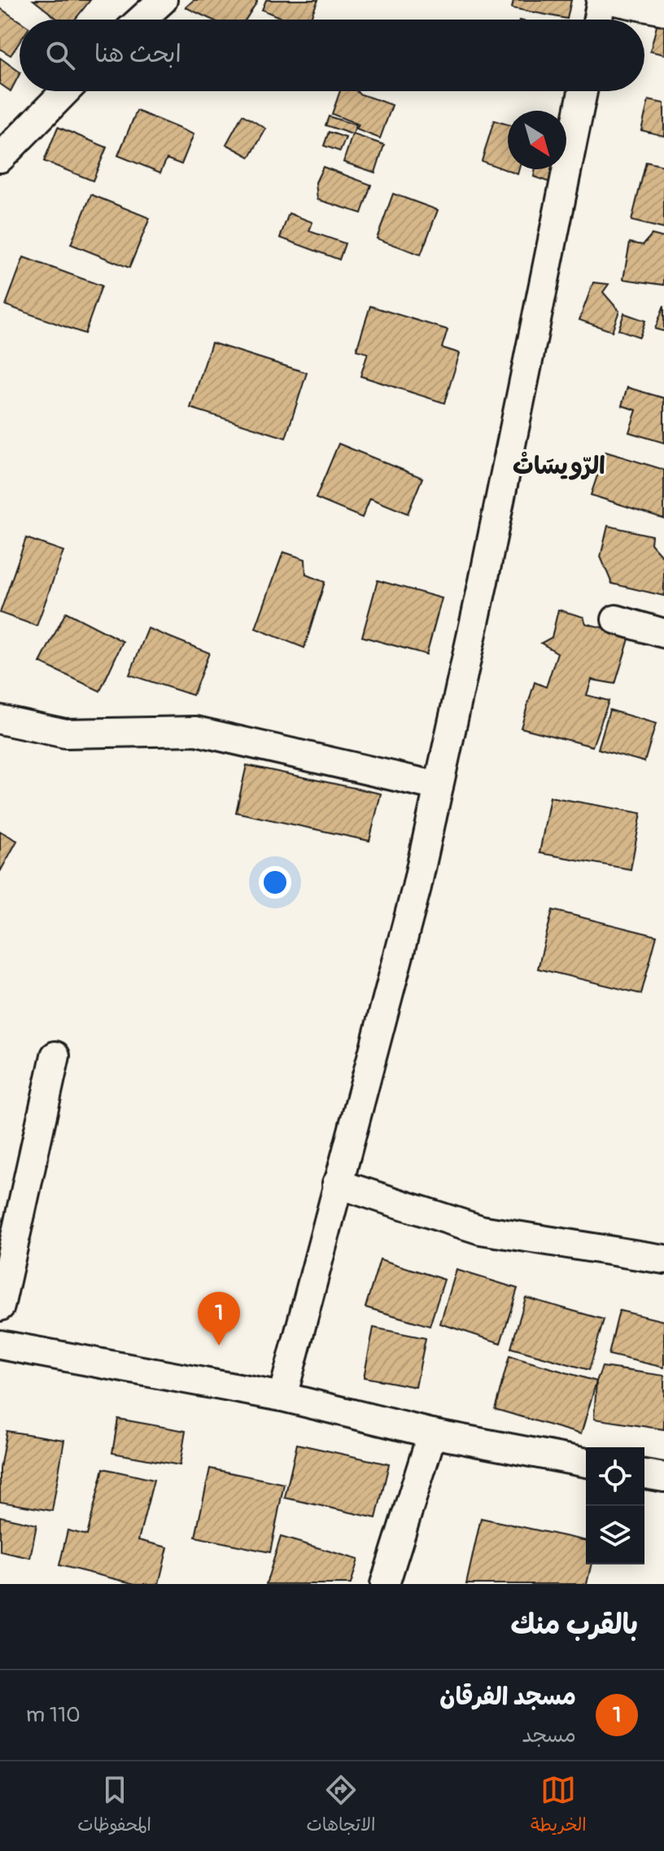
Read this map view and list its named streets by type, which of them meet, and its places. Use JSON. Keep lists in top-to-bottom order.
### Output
{
  "districts": ["الرّويسَاتْ"],
  "north": "bottom right",
  "page": {
    "search": "ابحث هنا",
    "pins": "1",
    "heading": "بالقرب منك",
    "list": [
      {
        "mark": "1",
        "name": "مسجد الفرقان",
        "note": "مسجد",
        "value": "110 m"
      }
    ],
    "nav": ["الخريطة", "الاتجاهات", "المحفوظات"]
  }
}
